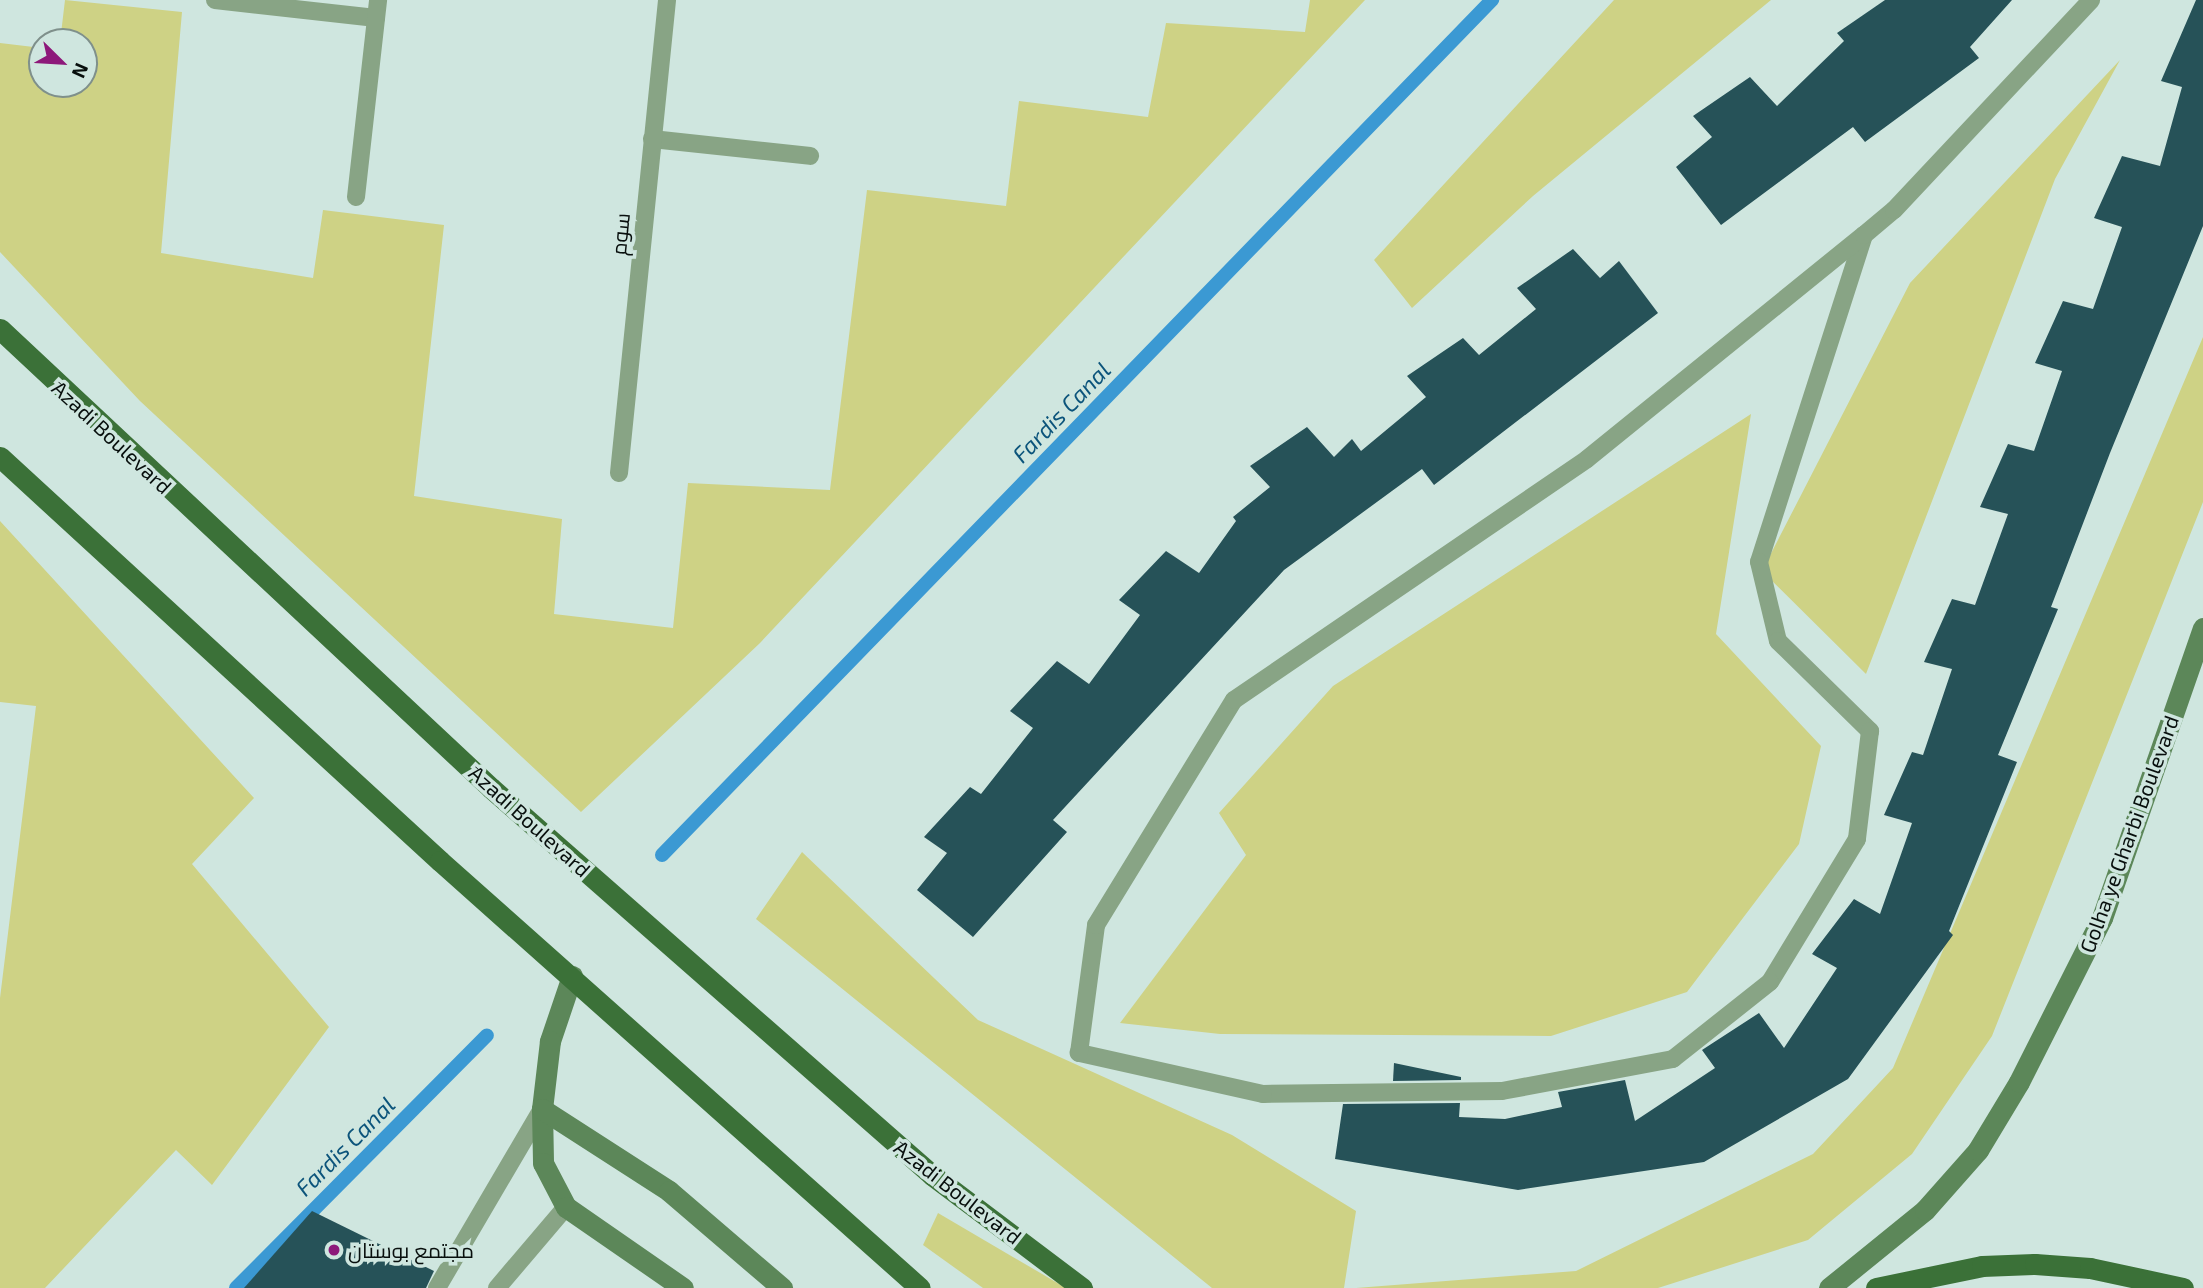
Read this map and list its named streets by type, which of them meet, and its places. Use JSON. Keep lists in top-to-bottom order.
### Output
{
  "streets": {
    "main road": ["َAzadi Boulevard", "Golha ye Gharbi Boulevard"],
    "lane": ["سوم"]
  },
  "water": ["Fardis Canal"],
  "places": ["مجتمع بوستان"],
  "north": "bottom right"
}
